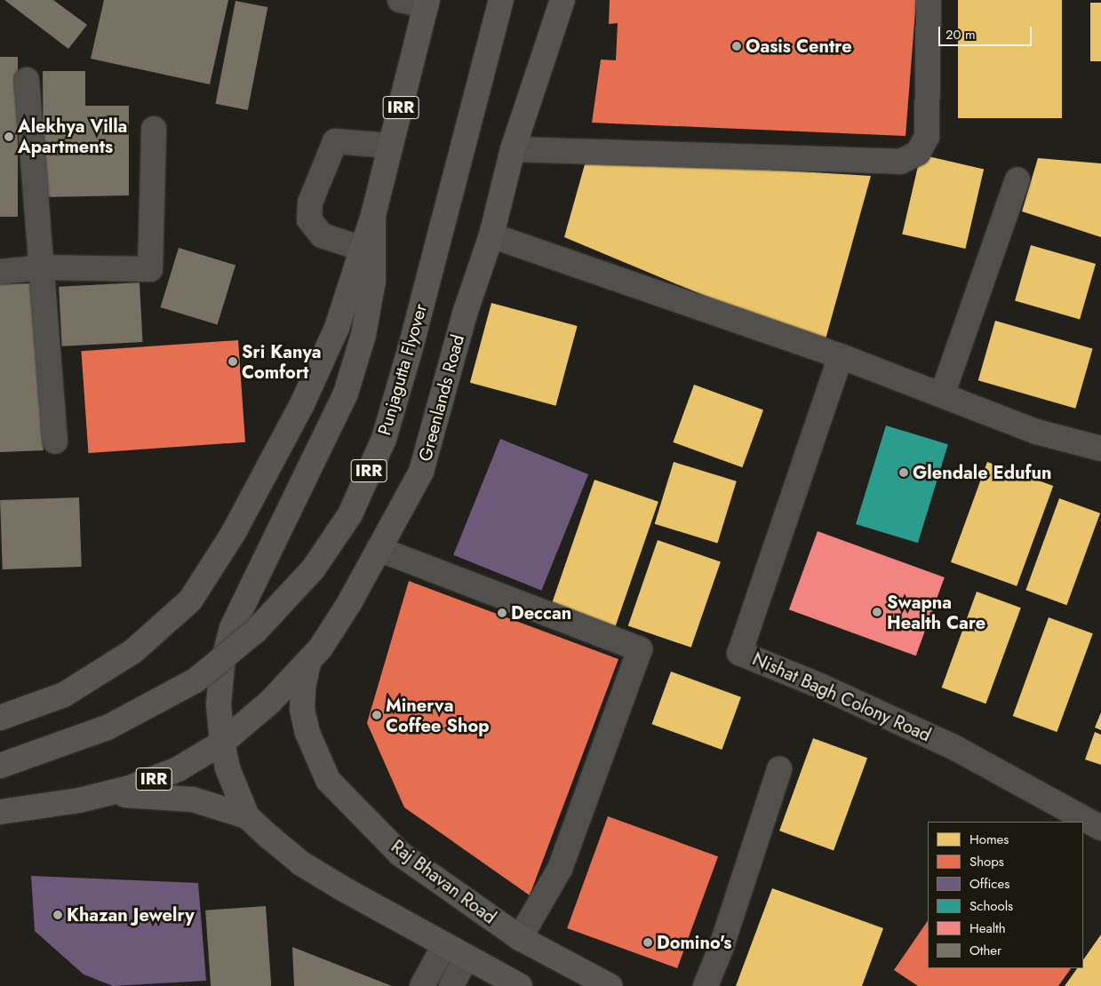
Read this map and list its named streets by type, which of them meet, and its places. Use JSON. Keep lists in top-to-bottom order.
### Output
{
  "streets": {
    "main road": [
      "IRR",
      "Punjagutta Flyover",
      "Greenlands Road",
      "Raj Bhavan Road"
    ],
    "street": ["Nishat Bagh Colony Road"]
  },
  "crossings": [
    ["IRR", "Greenlands Road"],
    ["Greenlands Road", "Raj Bhavan Road"]
  ],
  "places": [
    "Oasis Centre",
    "Alekhya Villa Apartments",
    "Sri Kanya Comfort",
    "Glendale Edufun",
    "Swapna Health Care",
    "Deccan",
    "Minerva Coffee Shop",
    "Khazan Jewelry",
    "Domino's"
  ],
  "legend": [
    "Homes",
    "Shops",
    "Offices",
    "Schools",
    "Health",
    "Other"
  ],
  "scale_bar": "20 m"
}
